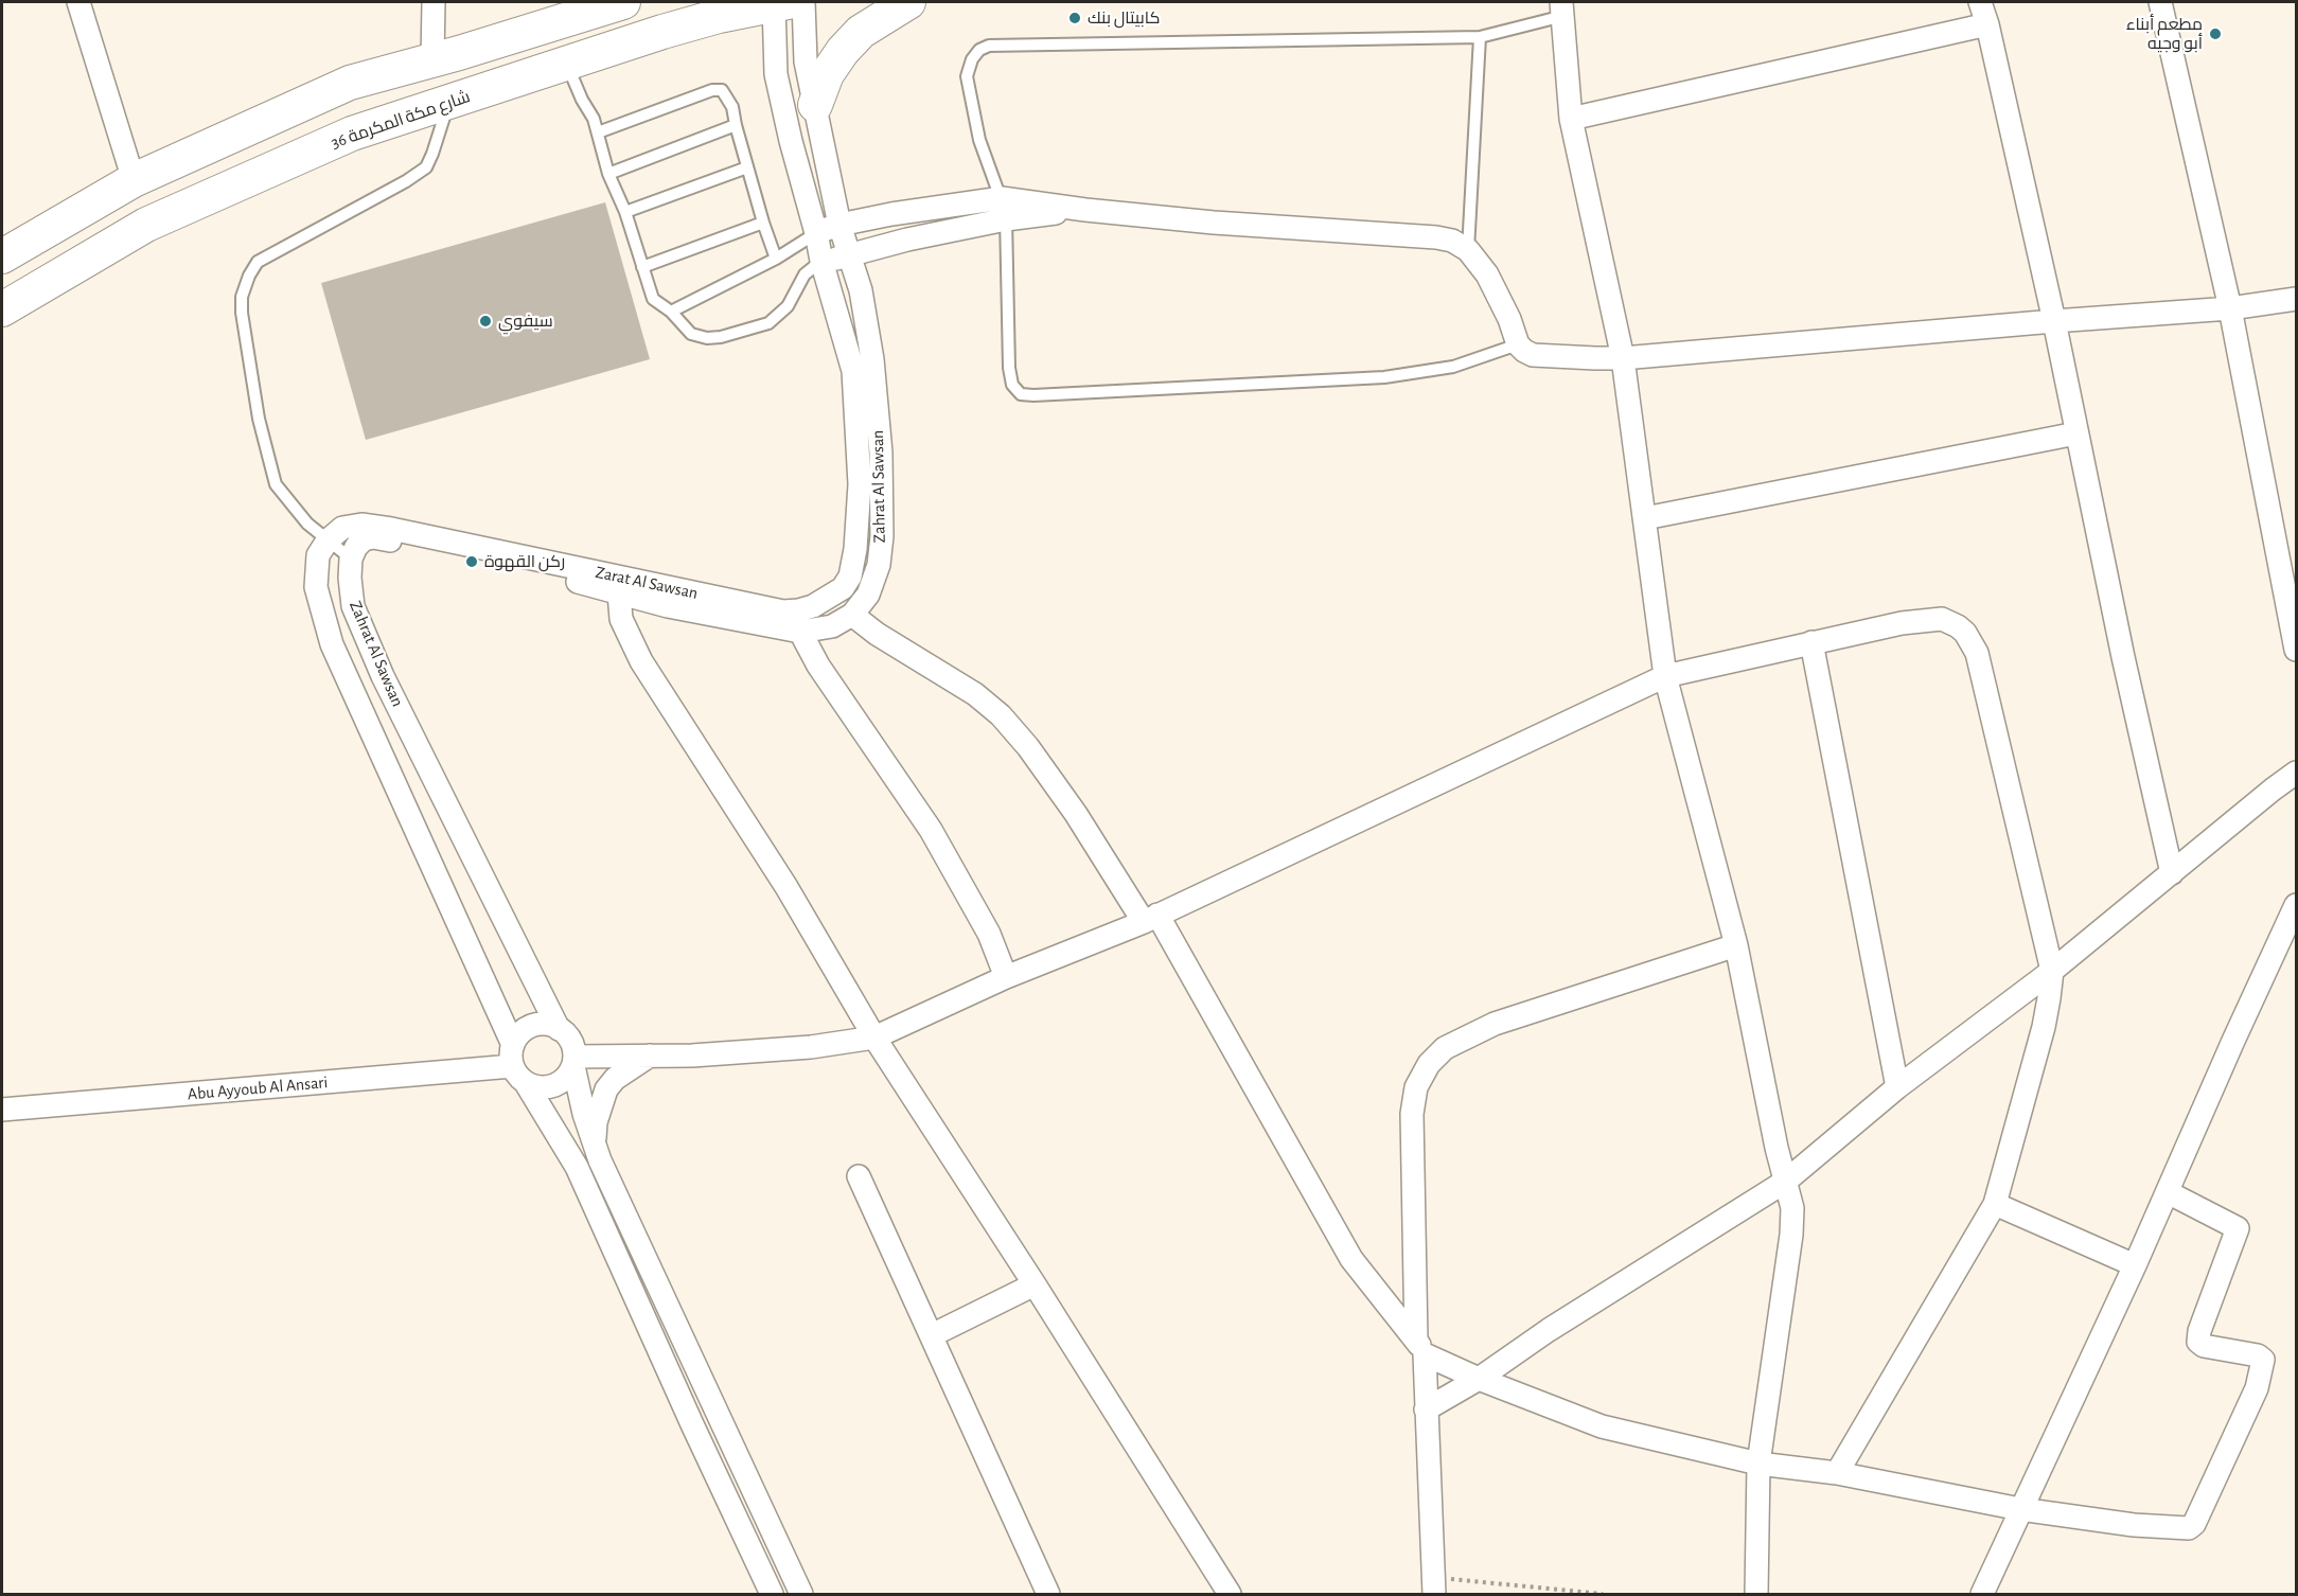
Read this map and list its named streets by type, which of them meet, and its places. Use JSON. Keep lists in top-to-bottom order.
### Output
{
  "streets": {
    "main road": ["شارع مكة المكرمة 36"],
    "street": ["Zahrat Al Sawsan", "Zarat Al Sawsan", "Abu Ayyoub Al Ansari"]
  },
  "crossings": [
    ["شارع مكة المكرمة 36", "Zahrat Al Sawsan"],
    ["شارع مكة المكرمة 36", "Zarat Al Sawsan"],
    ["Zahrat Al Sawsan", "Zarat Al Sawsan"],
    ["Zahrat Al Sawsan", "Abu Ayyoub Al Ansari"]
  ],
  "places": [
    "كابيتال بنك",
    "مطعم أبناء أبو وجيه",
    "سيفوي",
    "ركن القهوة"
  ]
}
